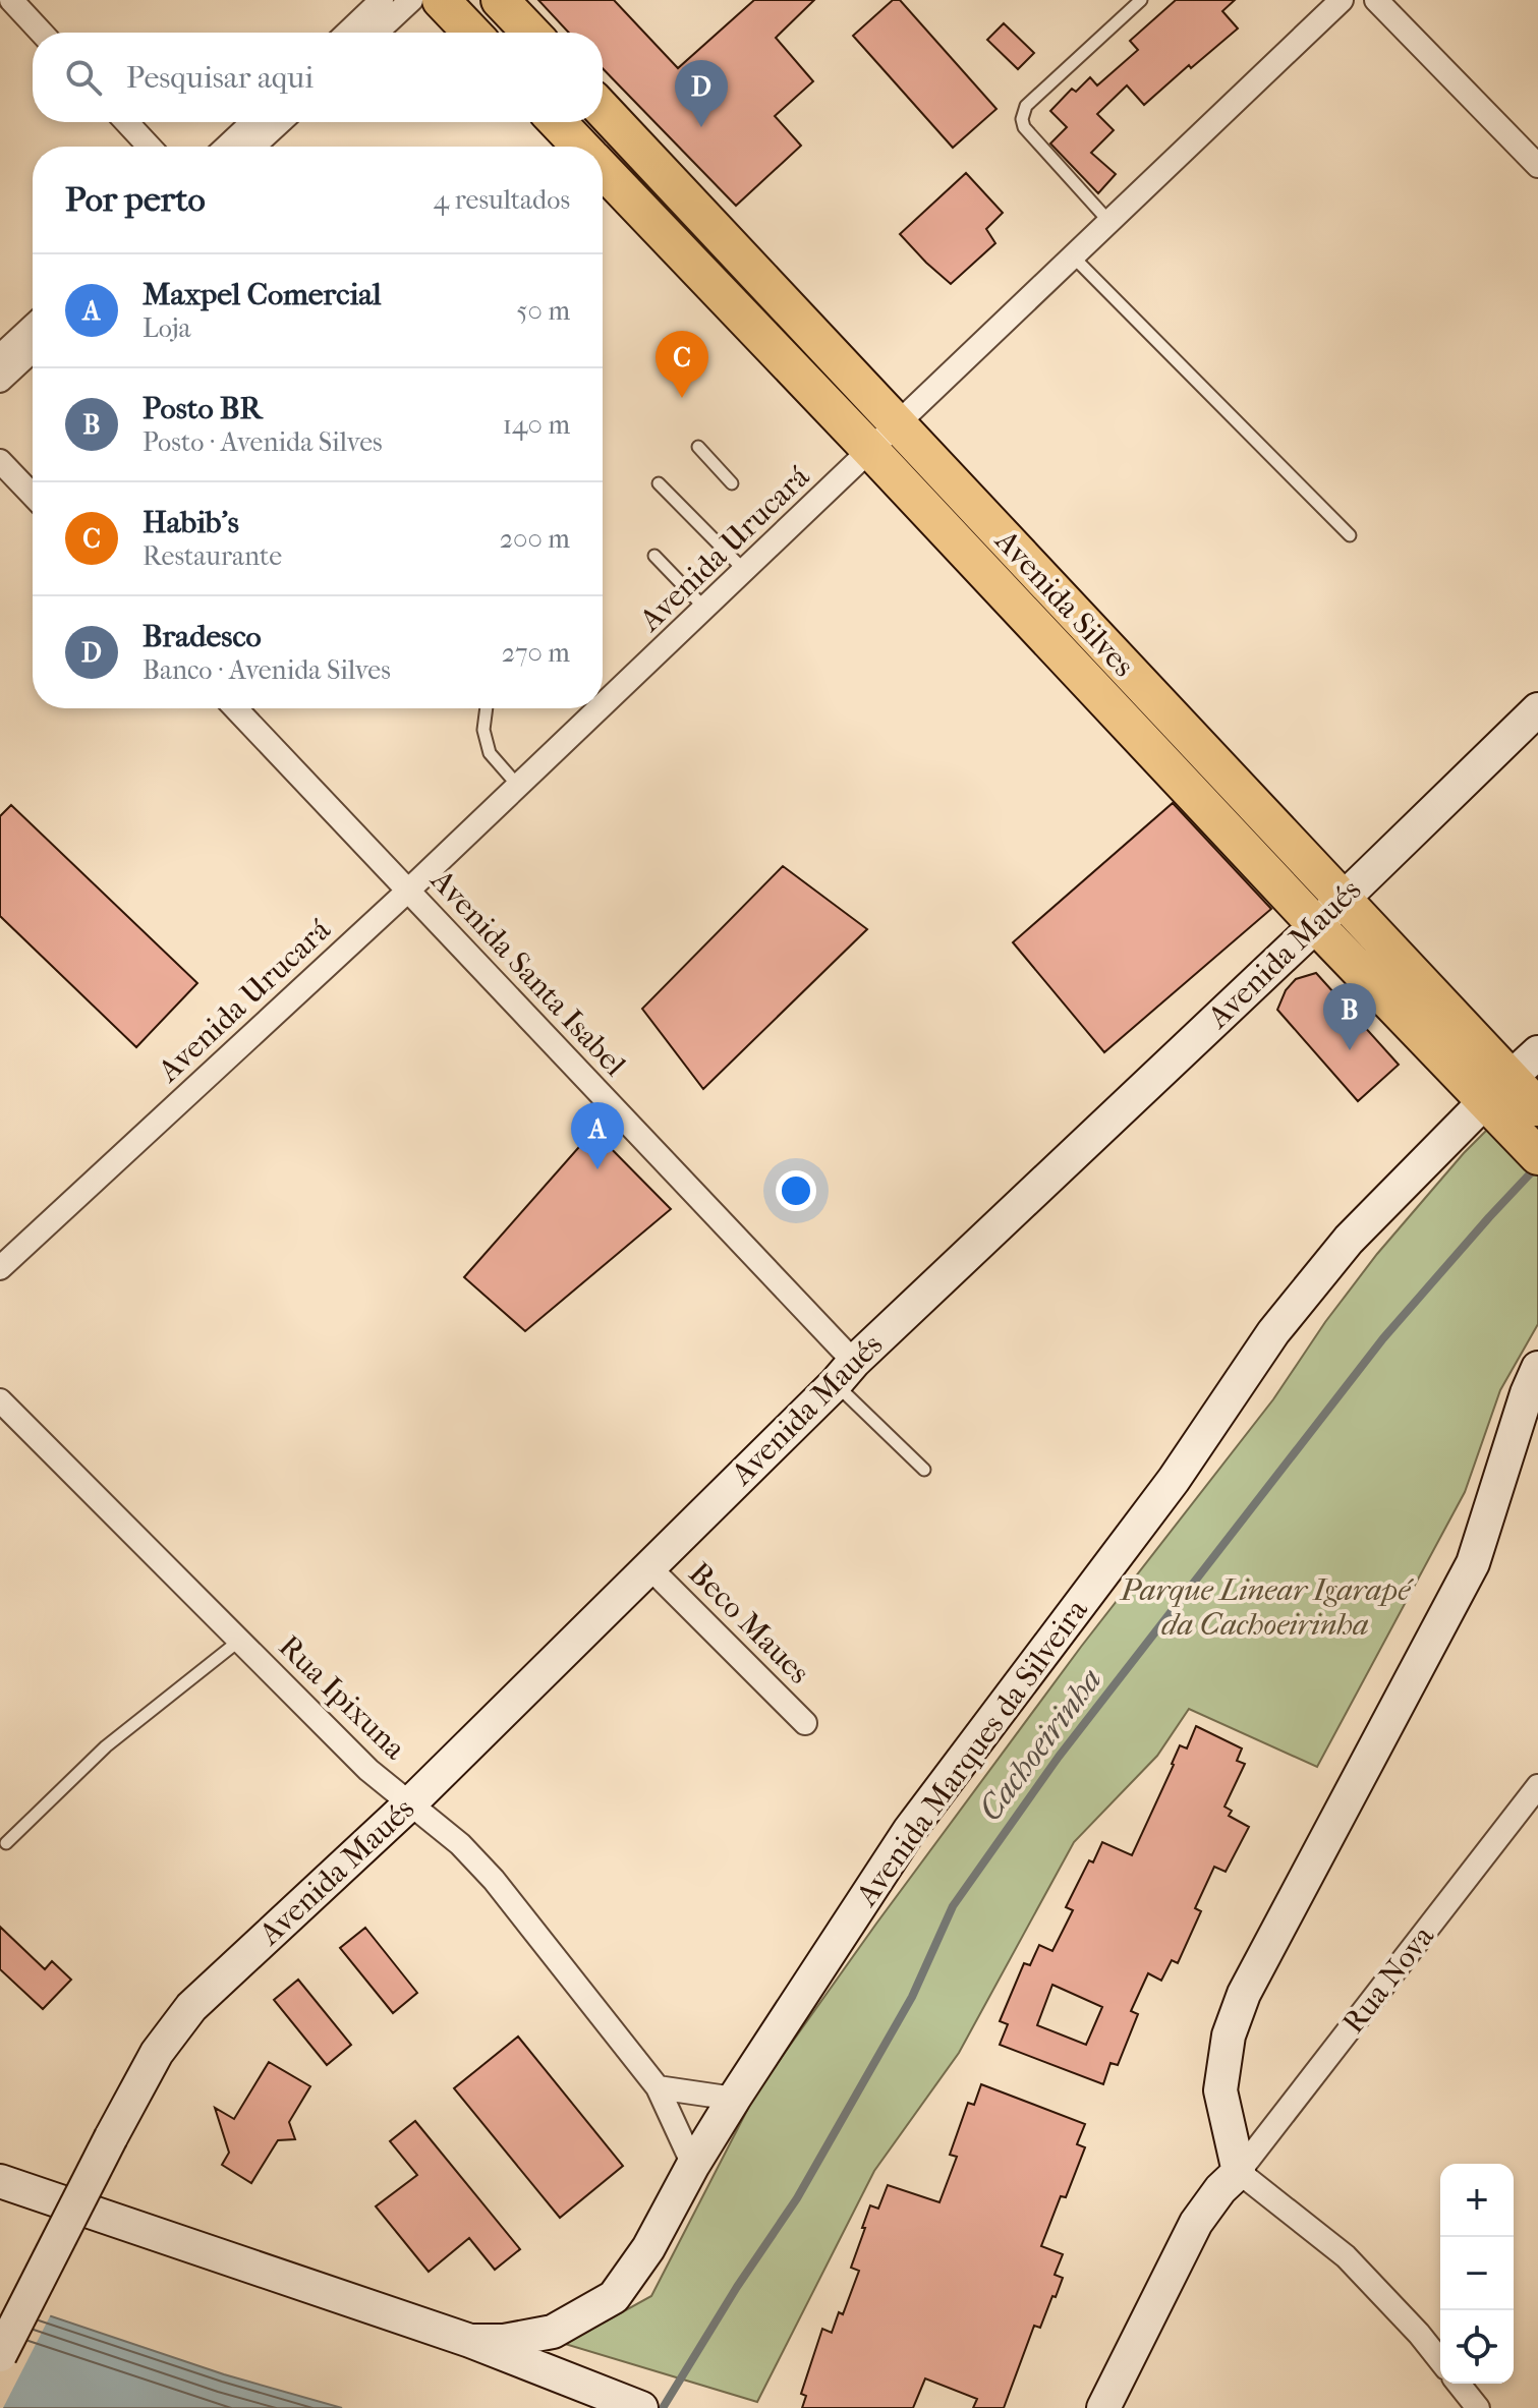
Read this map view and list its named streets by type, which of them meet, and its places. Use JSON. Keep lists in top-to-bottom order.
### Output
{
  "streets": {
    "main road": ["Avenida Silves"],
    "street": [
      "Avenida Urucará",
      "Avenida Maués",
      "Avenida Santa Isabel",
      "Beco Maues",
      "Rua Ipixuna",
      "Avenida Marques da Silveira",
      "Rua Nova"
    ]
  },
  "crossings": [
    ["Avenida Urucará", "Avenida Silves"],
    ["Avenida Urucará", "Avenida Santa Isabel"],
    ["Avenida Silves", "Avenida Maués"],
    ["Avenida Silves", "Avenida Marques da Silveira"],
    ["Avenida Maués", "Avenida Santa Isabel"],
    ["Avenida Maués", "Beco Maues"],
    ["Avenida Maués", "Rua Ipixuna"],
    ["Rua Ipixuna", "Avenida Marques da Silveira"]
  ],
  "water": ["Cachoeirinha"],
  "parks": ["Parque Linear Igarapé da Cachoeirinha"],
  "page": {
    "search": "Pesquisar aqui",
    "pins": [
      "D",
      "C",
      "B",
      "A"
    ],
    "heading": ["Por perto", "4 resultados"],
    "list": [
      {
        "mark": "A",
        "name": "Maxpel Comercial",
        "note": "Loja",
        "value": "50 m"
      },
      {
        "mark": "B",
        "name": "Posto BR",
        "note": "Posto · Avenida Silves",
        "value": "140 m"
      },
      {
        "mark": "C",
        "name": "Habib's",
        "note": "Restaurante",
        "value": "200 m"
      },
      {
        "mark": "D",
        "name": "Bradesco",
        "note": "Banco · Avenida Silves",
        "value": "270 m"
      }
    ],
    "map_buttons": ["+", "−"]
  }
}
